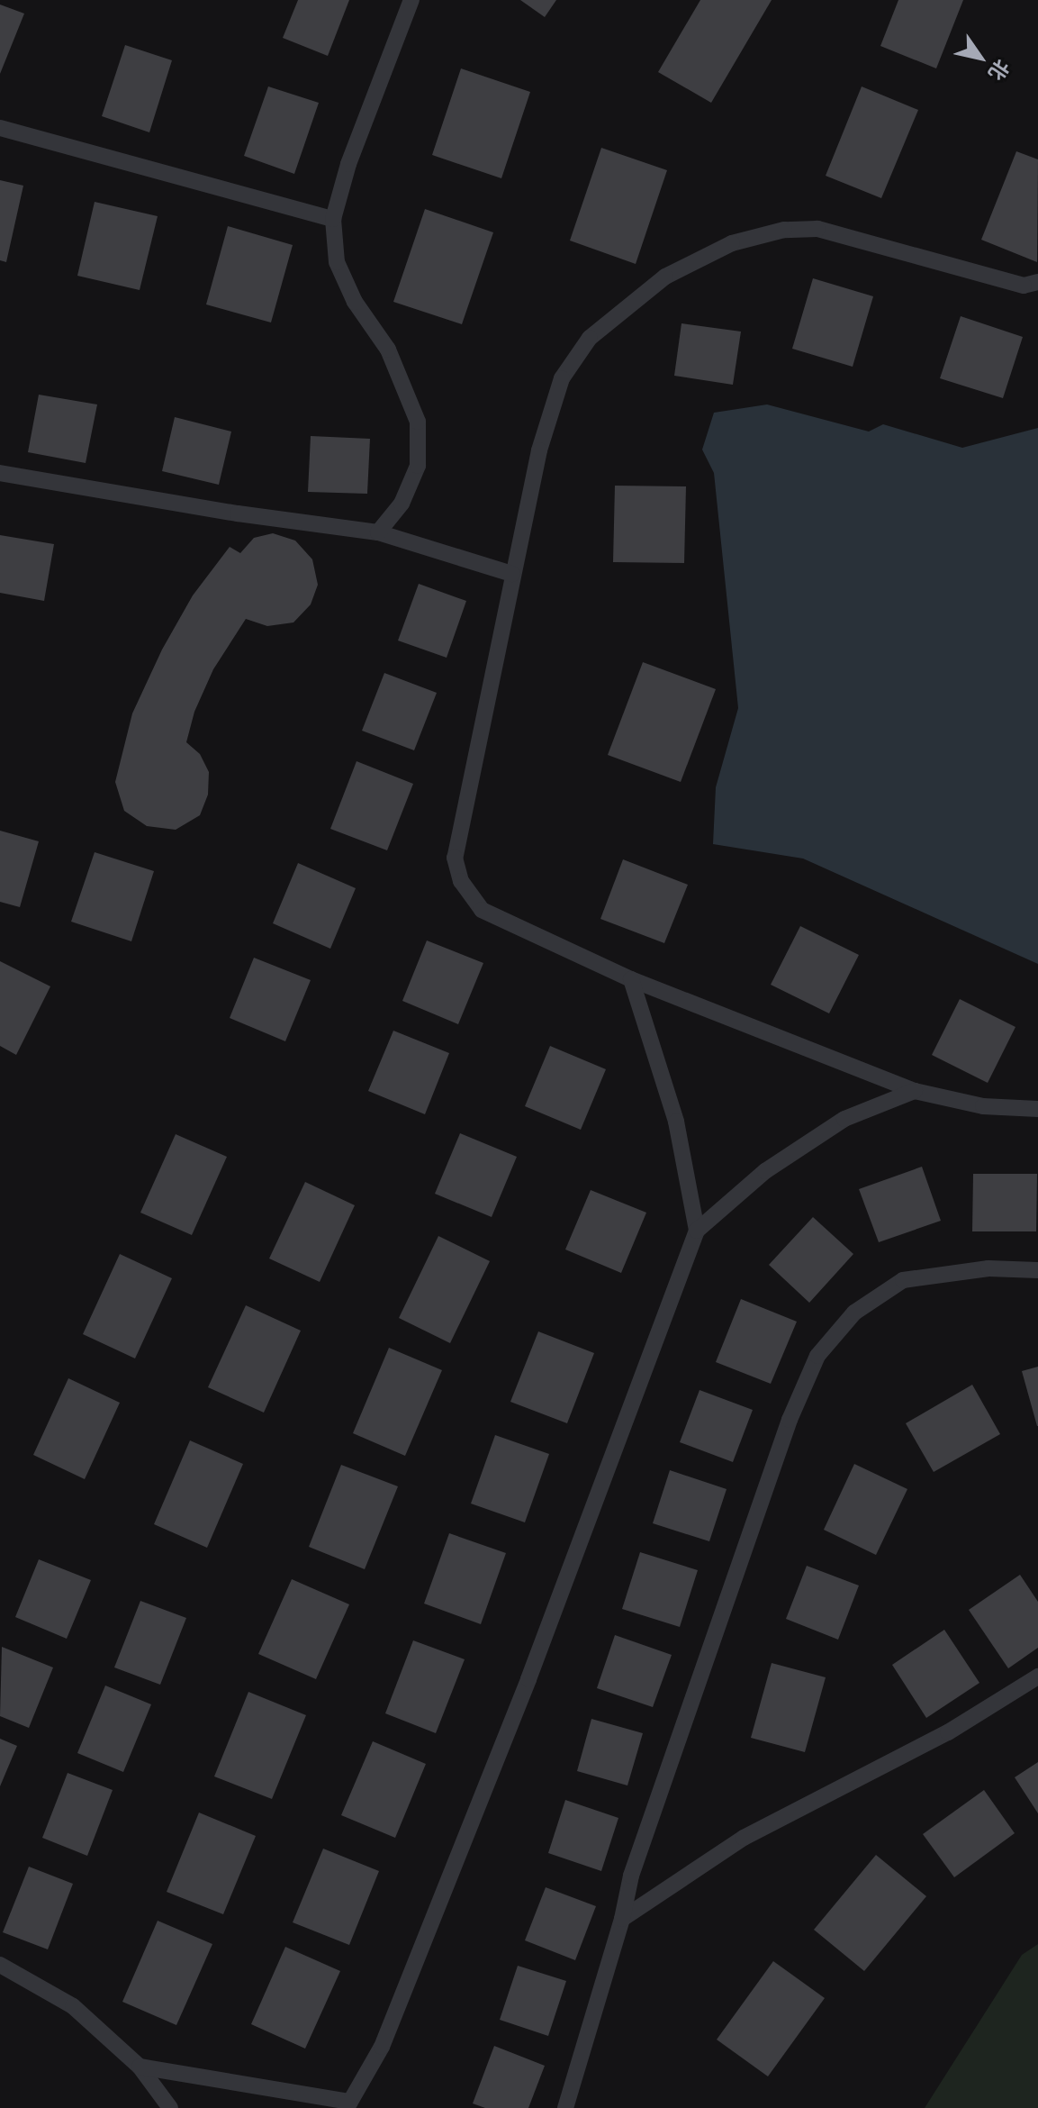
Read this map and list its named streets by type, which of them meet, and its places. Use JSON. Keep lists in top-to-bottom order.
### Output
{
  "north": "bottom right"
}
